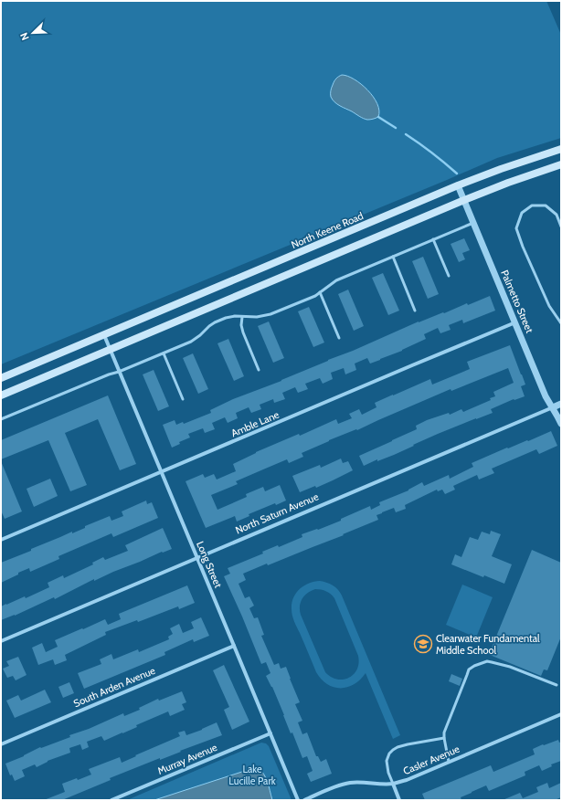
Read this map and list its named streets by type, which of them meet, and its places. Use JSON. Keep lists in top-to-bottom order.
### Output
{
  "streets": {
    "main road": ["North Keene Road"],
    "street": [
      "Palmetto Street",
      "Amble Lane",
      "North Saturn Avenue",
      "Long Street",
      "South Arden Avenue",
      "Murray Avenue",
      "Casler Avenue"
    ]
  },
  "crossings": [
    ["North Keene Road", "Palmetto Street"],
    ["North Keene Road", "Long Street"],
    ["Palmetto Street", "Amble Lane"],
    ["Palmetto Street", "North Saturn Avenue"],
    ["Amble Lane", "Long Street"],
    ["North Saturn Avenue", "Long Street"],
    ["Long Street", "South Arden Avenue"],
    ["Long Street", "Murray Avenue"]
  ],
  "parks": ["Lake Lucille Park"],
  "places": {
    "school or university": ["Clearwater Fundamental Middle School"]
  },
  "north": "bottom left"
}
